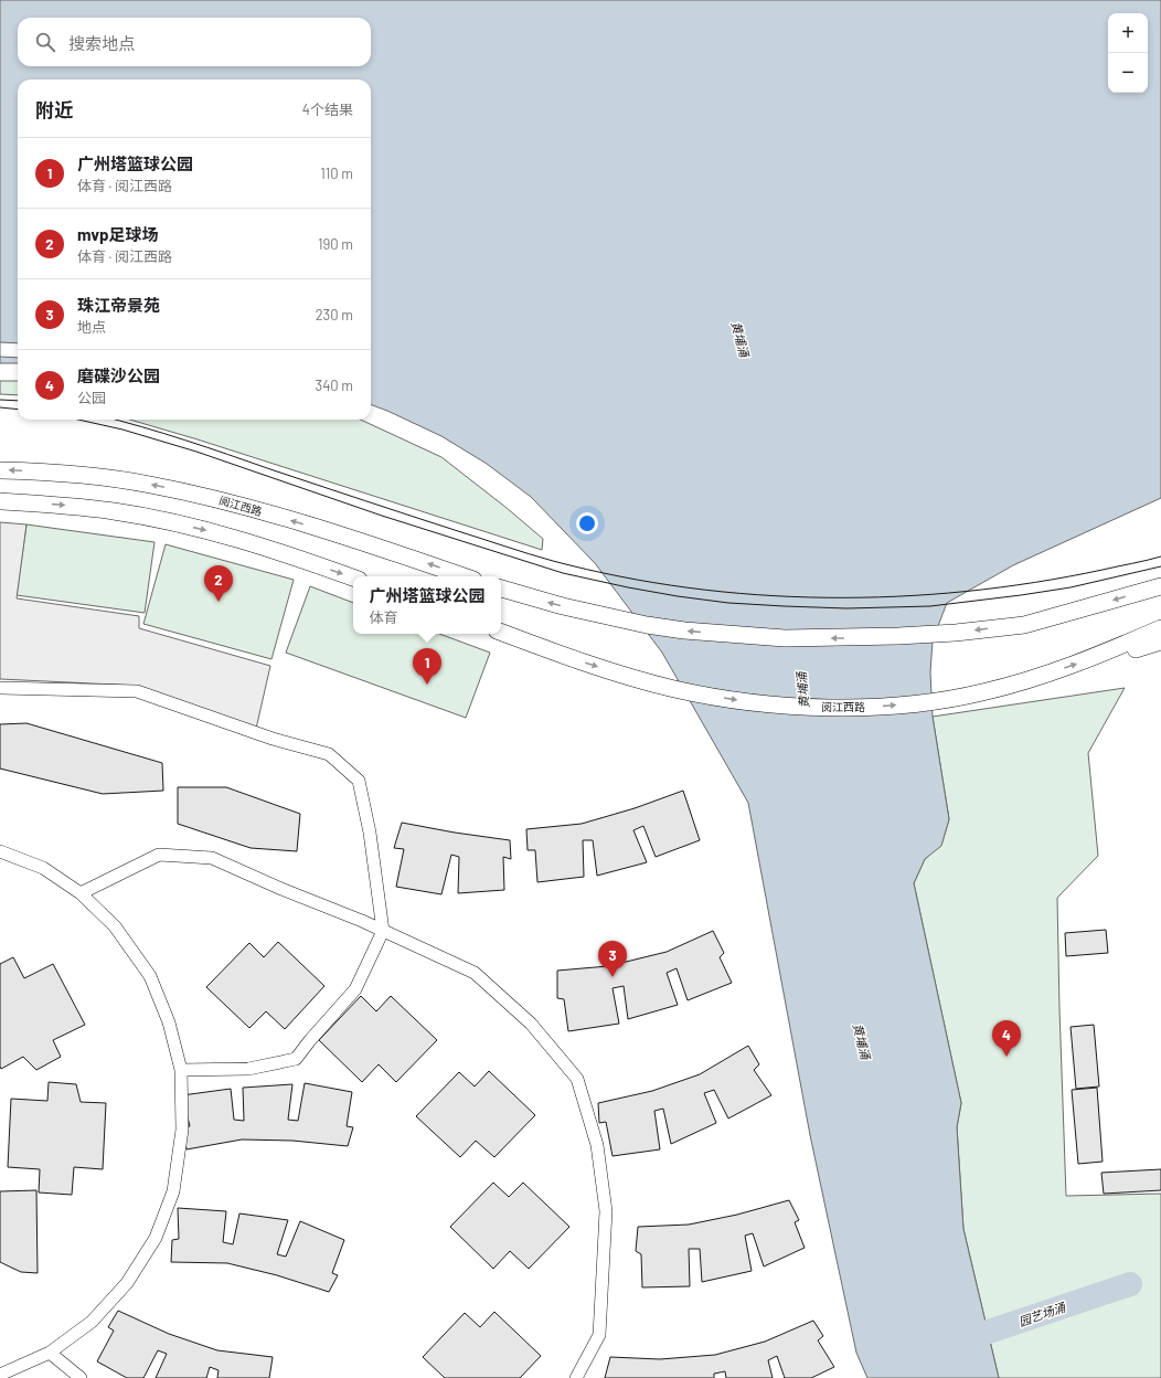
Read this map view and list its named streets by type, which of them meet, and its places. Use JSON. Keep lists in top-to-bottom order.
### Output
{
  "streets": {
    "main road": ["阅江西路"]
  },
  "water": ["黄埔涌", "园艺场涌"],
  "page": {
    "map_buttons": ["+", "−"],
    "search": "搜索地点",
    "heading": ["附近", "4个结果"],
    "list": [
      {
        "mark": "1",
        "name": "广州塔篮球公园",
        "note": "体育 · 阅江西路",
        "value": "110 m"
      },
      {
        "mark": "2",
        "name": "mvp足球场",
        "note": "体育 · 阅江西路",
        "value": "190 m"
      },
      {
        "mark": "3",
        "name": "珠江帝景苑",
        "note": "地点",
        "value": "230 m"
      },
      {
        "mark": "4",
        "name": "磨碟沙公园",
        "note": "公园",
        "value": "340 m"
      }
    ],
    "pins": [
      "2",
      "1",
      "3",
      "4"
    ],
    "popup": ["广州塔篮球公园", "体育"]
  }
}
